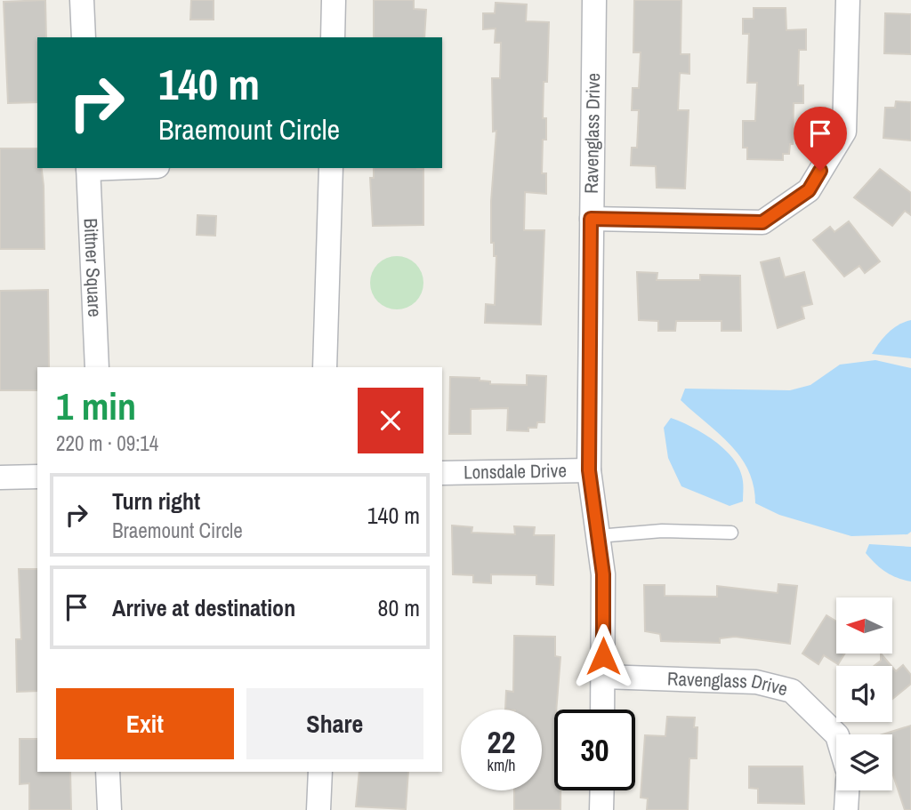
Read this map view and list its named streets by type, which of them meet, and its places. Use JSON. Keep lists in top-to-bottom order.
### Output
{
  "streets": {
    "street": ["Ravenglass Drive", "Bittner Square", "Lonsdale Drive"]
  },
  "crossings": [
    ["Ravenglass Drive", "Lonsdale Drive"]
  ],
  "north": "left",
  "page": {
    "turn": ["140 m", "Braemount Circle"],
    "heading": ["1 min", "220 m · 09:14"],
    "list": [
      {
        "name": "Turn right",
        "note": "Braemount Circle",
        "value": "140 m"
      },
      {
        "name": "Arrive at destination",
        "value": "80 m"
      }
    ],
    "buttons": ["Exit", "Share"],
    "speed": "22 km/h",
    "limit": "30"
  }
}
